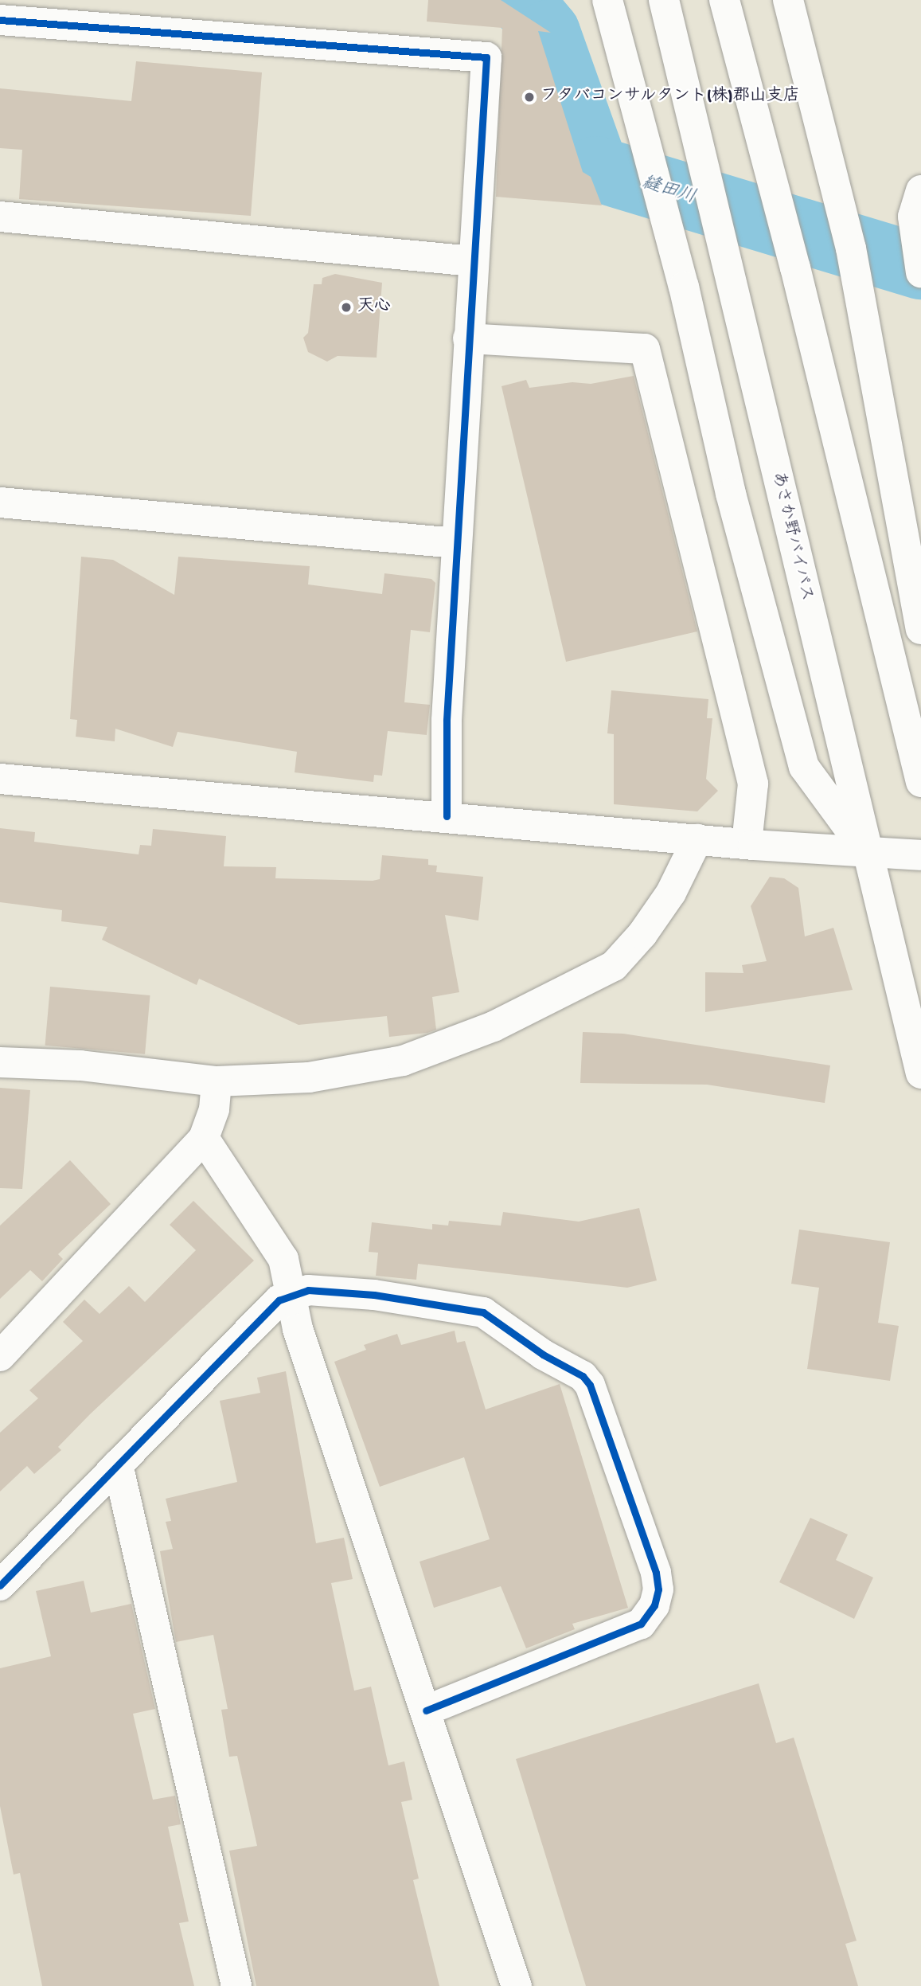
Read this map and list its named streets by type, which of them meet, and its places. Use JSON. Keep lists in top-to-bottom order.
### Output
{
  "streets": {
    "main road": ["あさか野バイパス"]
  },
  "water": ["縫田川"],
  "places": ["フタバコンサルタント(株)郡山支店", "天心"]
}
